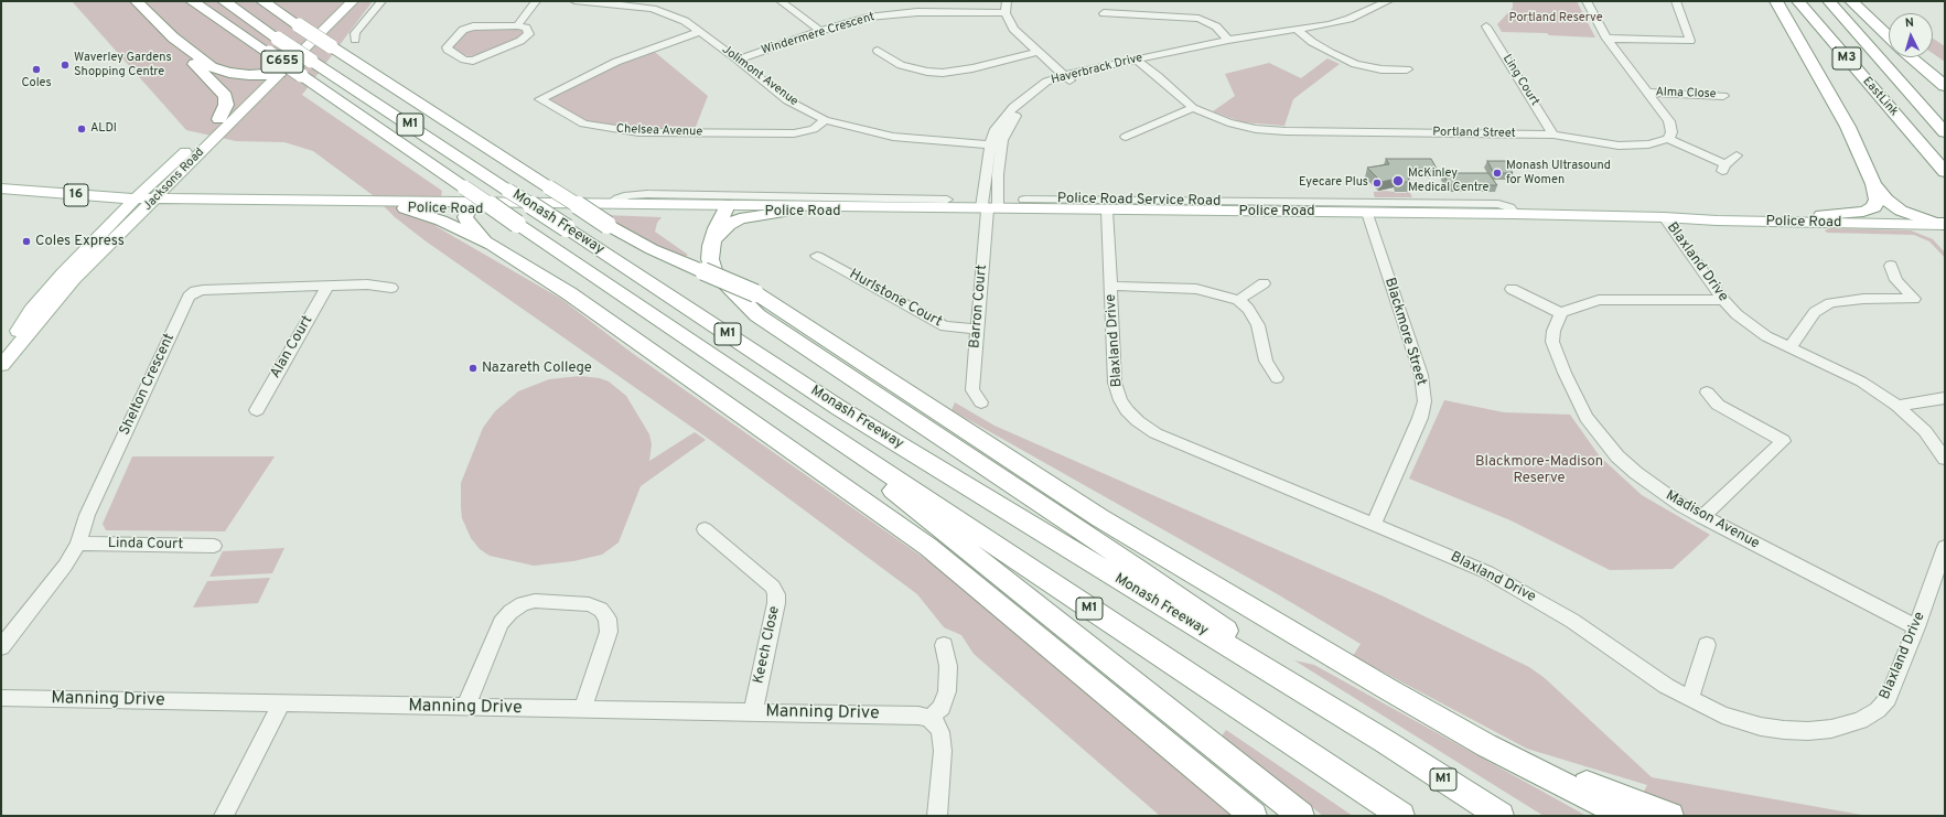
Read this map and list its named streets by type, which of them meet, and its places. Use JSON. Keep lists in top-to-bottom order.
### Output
{
  "streets": {
    "highway": [
      "M3",
      "EastLink",
      "M1",
      "Monash Freeway"
    ],
    "main road": [
      "C655",
      "Jacksons Road",
      "16",
      "Police Road"
    ],
    "street": [
      "Windermere Crescent",
      "Haverbrack Drive",
      "Jolimont Avenue",
      "Ling Court",
      "Alma Close",
      "Chelsea Avenue",
      "Portland Street",
      "Police Road Service Road",
      "Blaxland Drive",
      "Hurlstone Court",
      "Barron Court",
      "Blackmore Street",
      "Alan Court",
      "Shelton Crescent",
      "Madison Avenue",
      "Linda Court",
      "Keech Close",
      "Manning Drive"
    ]
  },
  "crossings": [
    ["Windermere Crescent", "Jolimont Avenue"],
    ["Haverbrack Drive", "Jolimont Avenue"],
    ["Haverbrack Drive", "Portland Street"],
    ["Haverbrack Drive", "Police Road"],
    ["Haverbrack Drive", "Barron Court"],
    ["Jolimont Avenue", "Chelsea Avenue"],
    ["Ling Court", "Portland Street"],
    ["Jacksons Road", "Police Road"],
    ["Police Road Service Road", "Police Road"],
    ["Police Road", "Monash Freeway"],
    ["Police Road", "Blaxland Drive"],
    ["Police Road", "Barron Court"],
    ["Police Road", "Blackmore Street"],
    ["Blaxland Drive", "Blackmore Street"],
    ["Blaxland Drive", "Madison Avenue"],
    ["Hurlstone Court", "Barron Court"],
    ["Alan Court", "Shelton Crescent"],
    ["Shelton Crescent", "Linda Court"],
    ["Keech Close", "Manning Drive"]
  ],
  "parks": ["Portland Reserve", "Blackmore-Madison Reserve"],
  "places": [
    "Waverley Gardens Shopping Centre",
    "Coles",
    "ALDI",
    "Monash Ultrasound for Women",
    "McKinley Medical Centre",
    "Eyecare Plus",
    "Coles Express",
    "Nazareth College"
  ],
  "north": "top"
}
